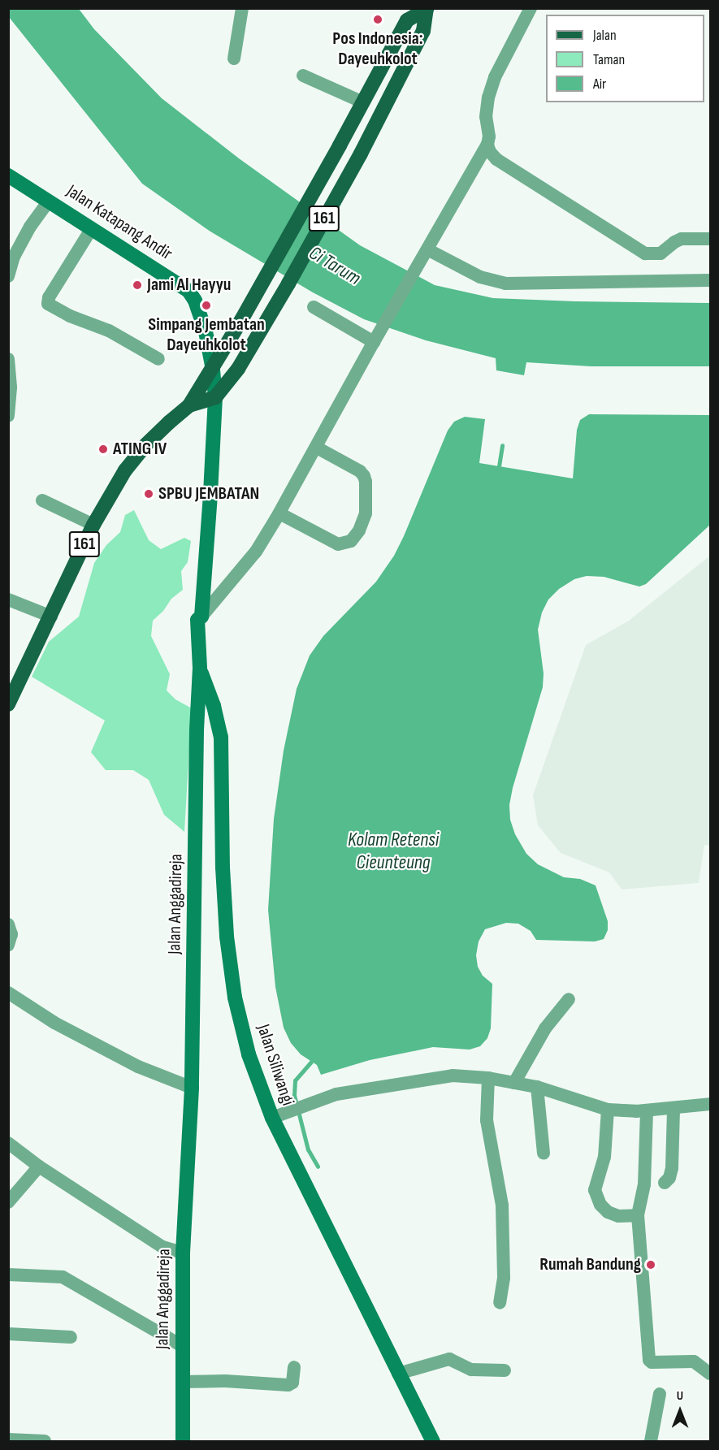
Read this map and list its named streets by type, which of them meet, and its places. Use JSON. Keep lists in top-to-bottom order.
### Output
{
  "streets": {
    "main road": [
      "161",
      "Jalan Katapang Andir",
      "Jalan Anggadireja",
      "Jalan Siliwangi"
    ]
  },
  "crossings": [
    ["161", "Jalan Katapang Andir"],
    ["161", "Jalan Anggadireja"],
    ["Jalan Katapang Andir", "Jalan Anggadireja"],
    ["Jalan Anggadireja", "Jalan Siliwangi"]
  ],
  "water": ["Ci Tarum", "Kolam Retensi Cieunteung"],
  "places": [
    "Pos Indonesia: Dayeuhkolot",
    "Jami Al Hayyu",
    "Simpang Jembatan Dayeuhkolot",
    "ATING IV",
    "SPBU JEMBATAN",
    "Rumah Bandung"
  ],
  "legend": ["Jalan", "Taman", "Air"],
  "north": "top"
}
